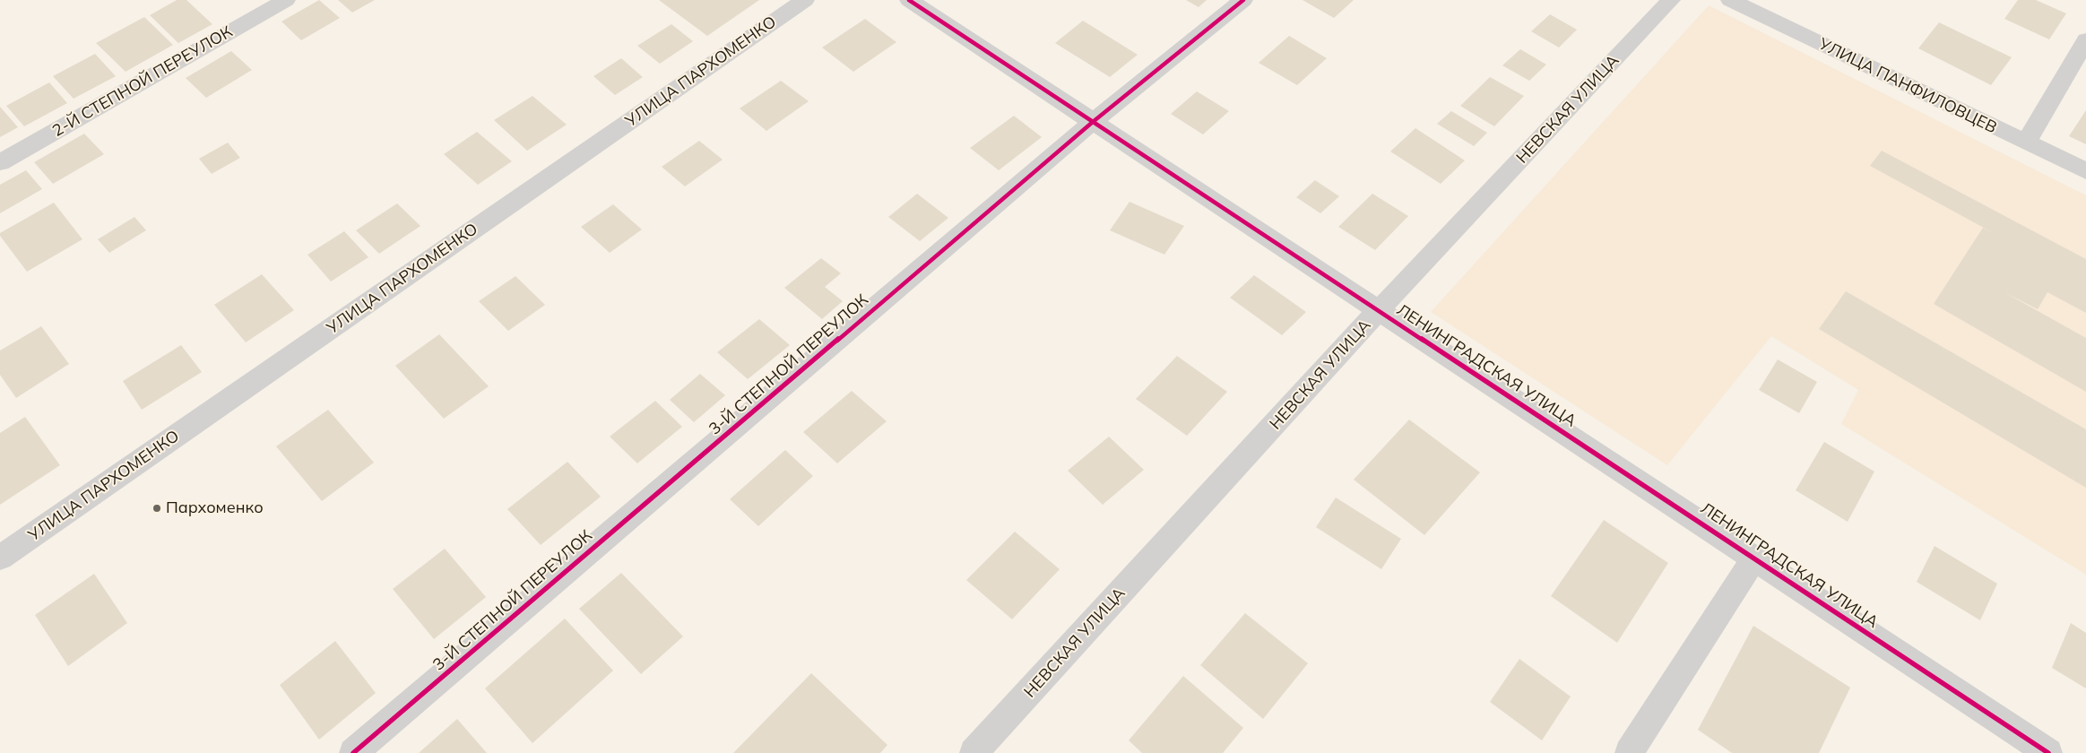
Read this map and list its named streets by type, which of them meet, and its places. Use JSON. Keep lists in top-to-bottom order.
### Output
{
  "streets": {
    "street": [
      "УЛИЦА ПАРХОМЕНКО",
      "2-Й СТЕПНОЙ ПЕРЕУЛОК",
      "УЛИЦА ПАНФИЛОВЦЕВ",
      "НЕВСКАЯ УЛИЦА",
      "3-Й СТЕПНОЙ ПЕРЕУЛОК",
      "ЛЕНИНГРАДСКАЯ УЛИЦА"
    ]
  },
  "crossings": [
    ["НЕВСКАЯ УЛИЦА", "ЛЕНИНГРАДСКАЯ УЛИЦА"],
    ["3-Й СТЕПНОЙ ПЕРЕУЛОК", "ЛЕНИНГРАДСКАЯ УЛИЦА"]
  ],
  "places": ["Пархоменко"]
}
